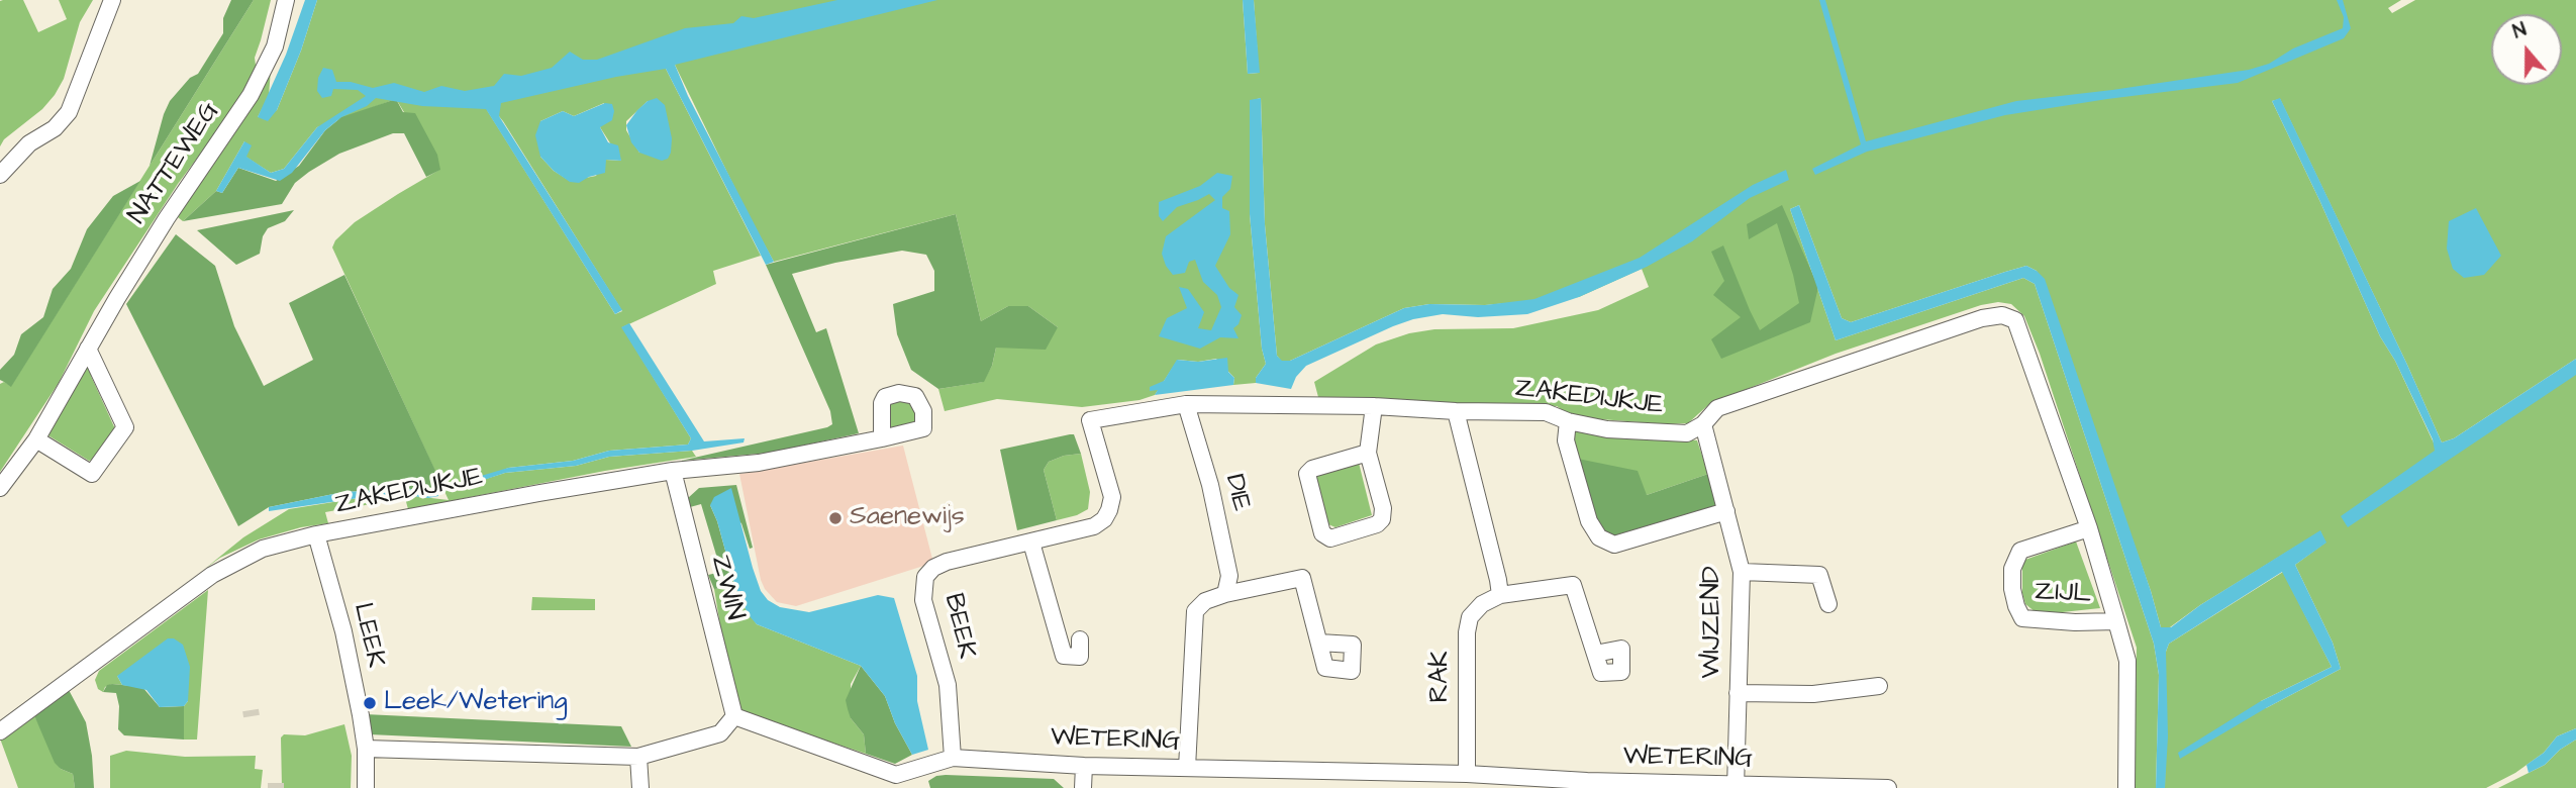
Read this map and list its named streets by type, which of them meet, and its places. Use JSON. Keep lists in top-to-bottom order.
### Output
{
  "streets": {
    "street": [
      "NATTEWEG",
      "ZAKEDIJKJE",
      "DIE",
      "ZWIN",
      "ZIJL",
      "WIJZEND",
      "BEEK",
      "LEEK",
      "RAK",
      "WETERING"
    ]
  },
  "crossings": [
    ["ZAKEDIJKJE", "DIE"],
    ["ZAKEDIJKJE", "ZWIN"],
    ["ZAKEDIJKJE", "ZIJL"],
    ["ZAKEDIJKJE", "WIJZEND"],
    ["ZAKEDIJKJE", "BEEK"],
    ["ZAKEDIJKJE", "LEEK"],
    ["ZWIN", "WETERING"],
    ["WIJZEND", "WETERING"],
    ["BEEK", "WETERING"],
    ["RAK", "WETERING"]
  ],
  "places": ["Saenewijs", "Leek/Wetering"],
  "north": "top"
}
